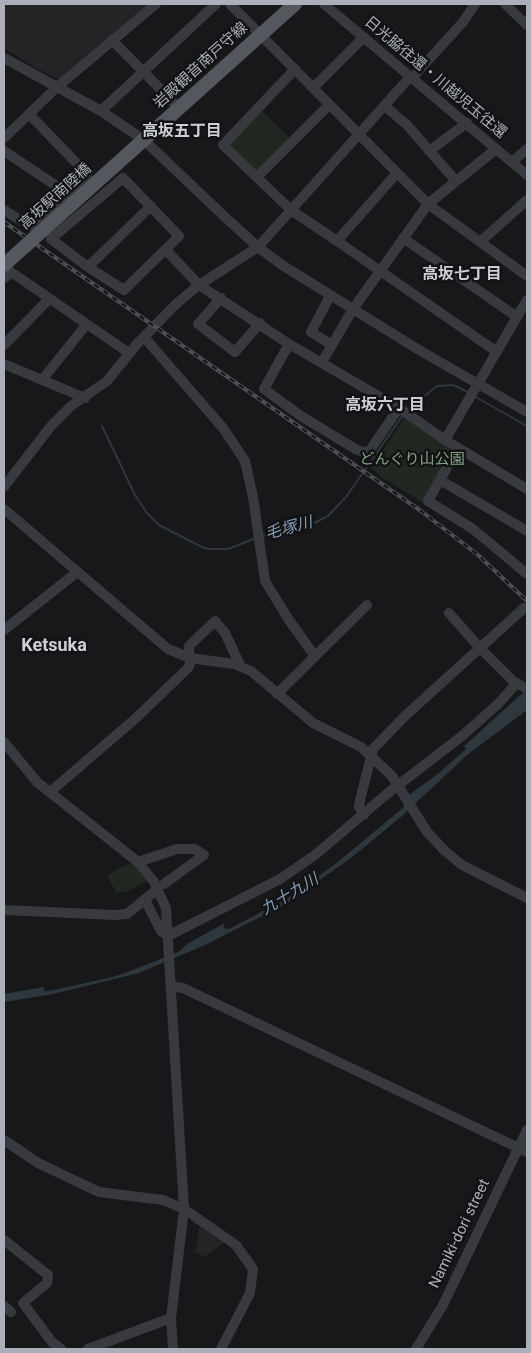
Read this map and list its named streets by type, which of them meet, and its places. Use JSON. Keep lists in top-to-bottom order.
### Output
{
  "streets": {
    "main road": ["岩殿観音南戸守線", "高坂駅南陸橋"],
    "street": ["日光脇往還・川越児玉往還", "Namiki-dori street"]
  },
  "crossings": [
    ["岩殿観音南戸守線", "高坂駅南陸橋"]
  ],
  "districts": [
    "高坂五丁目",
    "高坂七丁目",
    "高坂六丁目",
    "Ketsuka"
  ],
  "water": ["毛塚川", "九十九川"],
  "parks": ["どんぐり山公園"]
}
